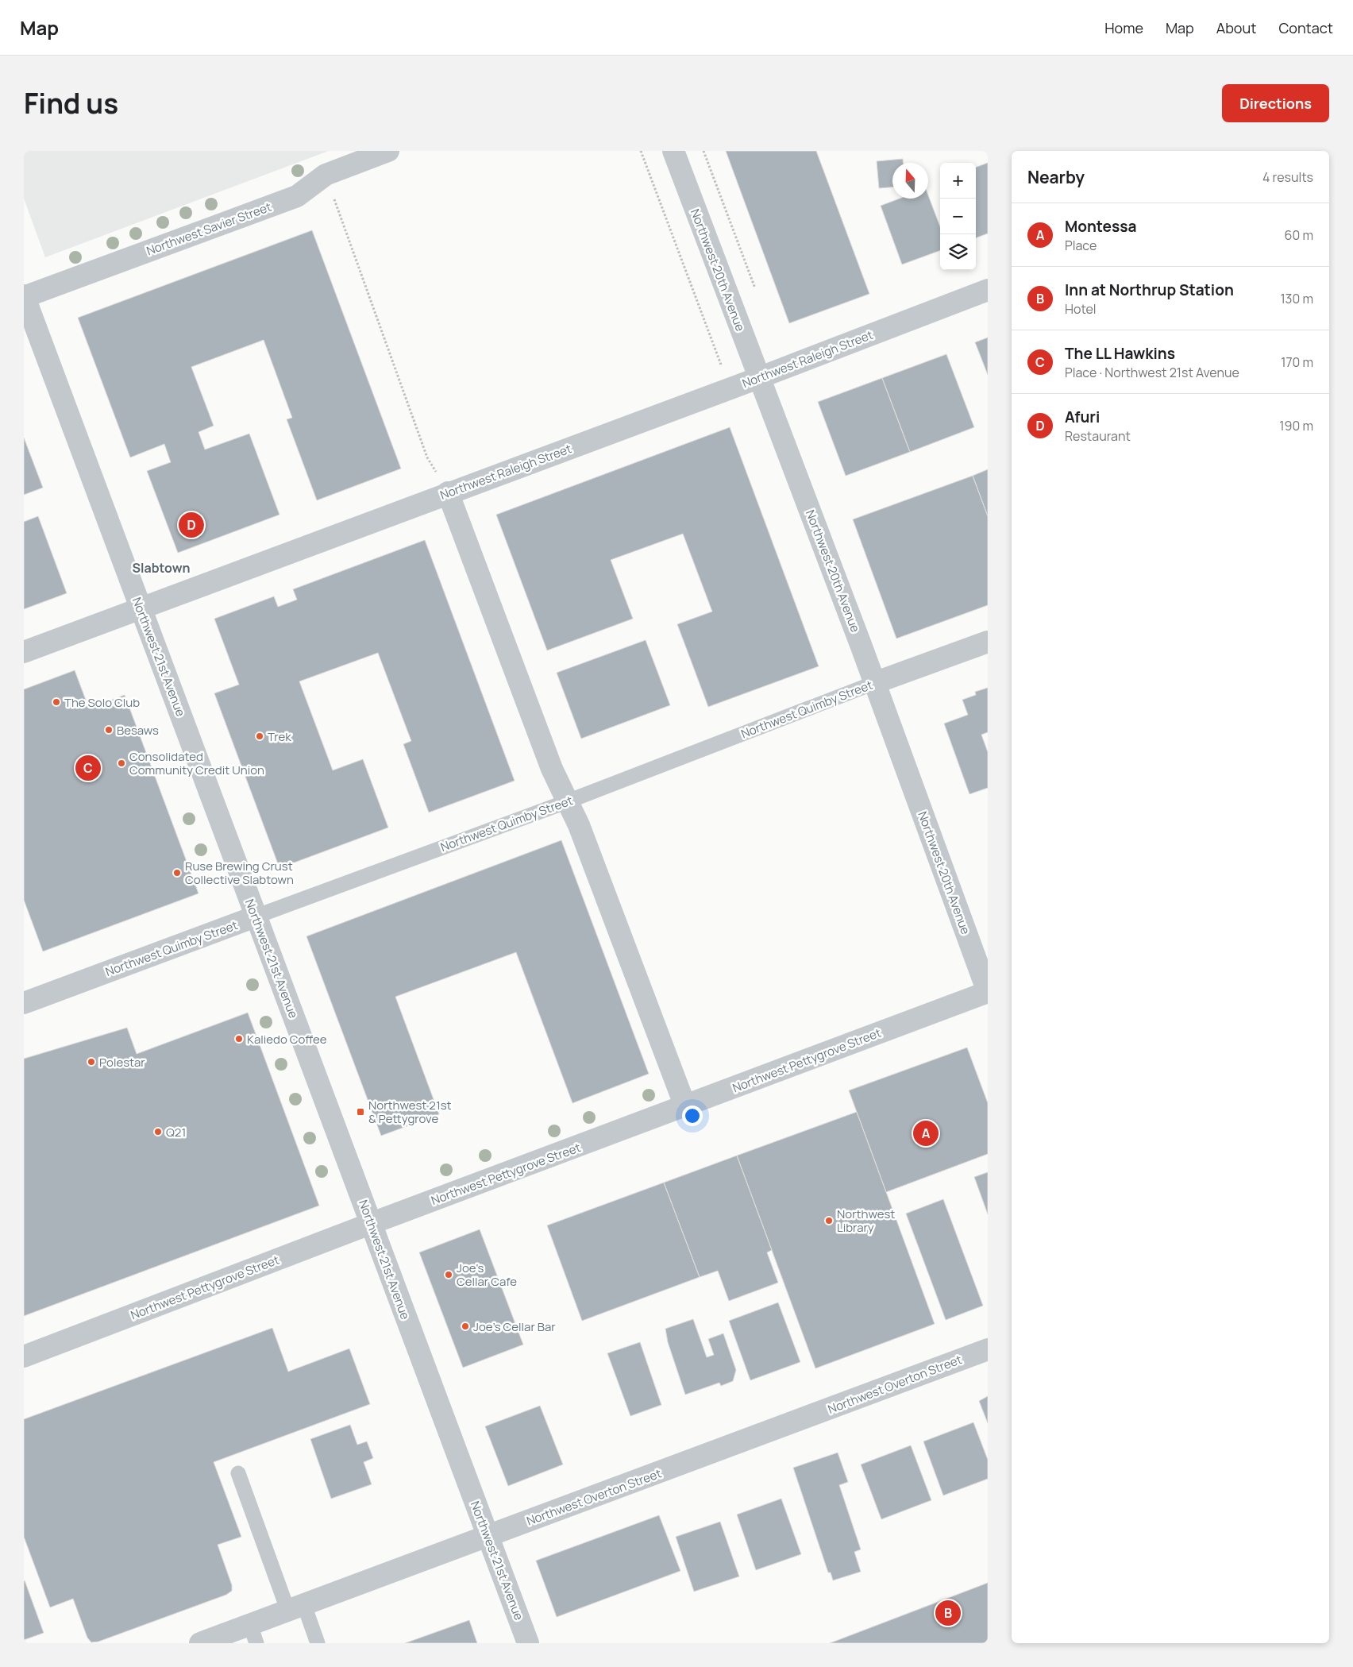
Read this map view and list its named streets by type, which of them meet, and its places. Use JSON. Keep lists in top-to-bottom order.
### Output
{
  "streets": {
    "street": [
      "Northwest Savier Street",
      "Northwest 20th Avenue",
      "Northwest Raleigh Street",
      "Northwest 21st Avenue",
      "Northwest Quimby Street",
      "Northwest Pettygrove Street",
      "Northwest Overton Street"
    ]
  },
  "crossings": [
    ["Northwest Savier Street", "Northwest 21st Avenue"],
    ["Northwest 20th Avenue", "Northwest Raleigh Street"],
    ["Northwest 20th Avenue", "Northwest Quimby Street"],
    ["Northwest 20th Avenue", "Northwest Pettygrove Street"],
    ["Northwest Raleigh Street", "Northwest 21st Avenue"],
    ["Northwest 21st Avenue", "Northwest Quimby Street"],
    ["Northwest 21st Avenue", "Northwest Pettygrove Street"],
    ["Northwest 21st Avenue", "Northwest Overton Street"]
  ],
  "districts": ["Slabtown"],
  "places": {
    "other": [
      "The Solo Club",
      "Besaws",
      "Trek",
      "Consolidated Community Credit Union",
      "Ruse Brewing Crust Collective Slabtown",
      "Kaliedo Coffee",
      "Polestar",
      "Q21",
      "Northwest Library",
      "Joe's Cellar Cafe",
      "Joe's Cellar Bar"
    ],
    "transit": ["Northwest 21st & Pettygrove"]
  },
  "north": "top",
  "page": {
    "header": "Map",
    "nav": [
      "Home",
      "Map",
      "About",
      "Contact"
    ],
    "title": "Find us",
    "buttons": "Directions",
    "heading": ["Nearby", "4 results"],
    "map_buttons": ["+", "−"],
    "list": [
      {
        "mark": "A",
        "name": "Montessa",
        "note": "Place",
        "value": "60 m"
      },
      {
        "mark": "B",
        "name": "Inn at Northrup Station",
        "note": "Hotel",
        "value": "130 m"
      },
      {
        "mark": "C",
        "name": "The LL Hawkins",
        "note": "Place · Northwest 21st Avenue",
        "value": "170 m"
      },
      {
        "mark": "D",
        "name": "Afuri",
        "note": "Restaurant",
        "value": "190 m"
      }
    ],
    "pins": [
      "D",
      "C",
      "A",
      "B"
    ]
  }
}
